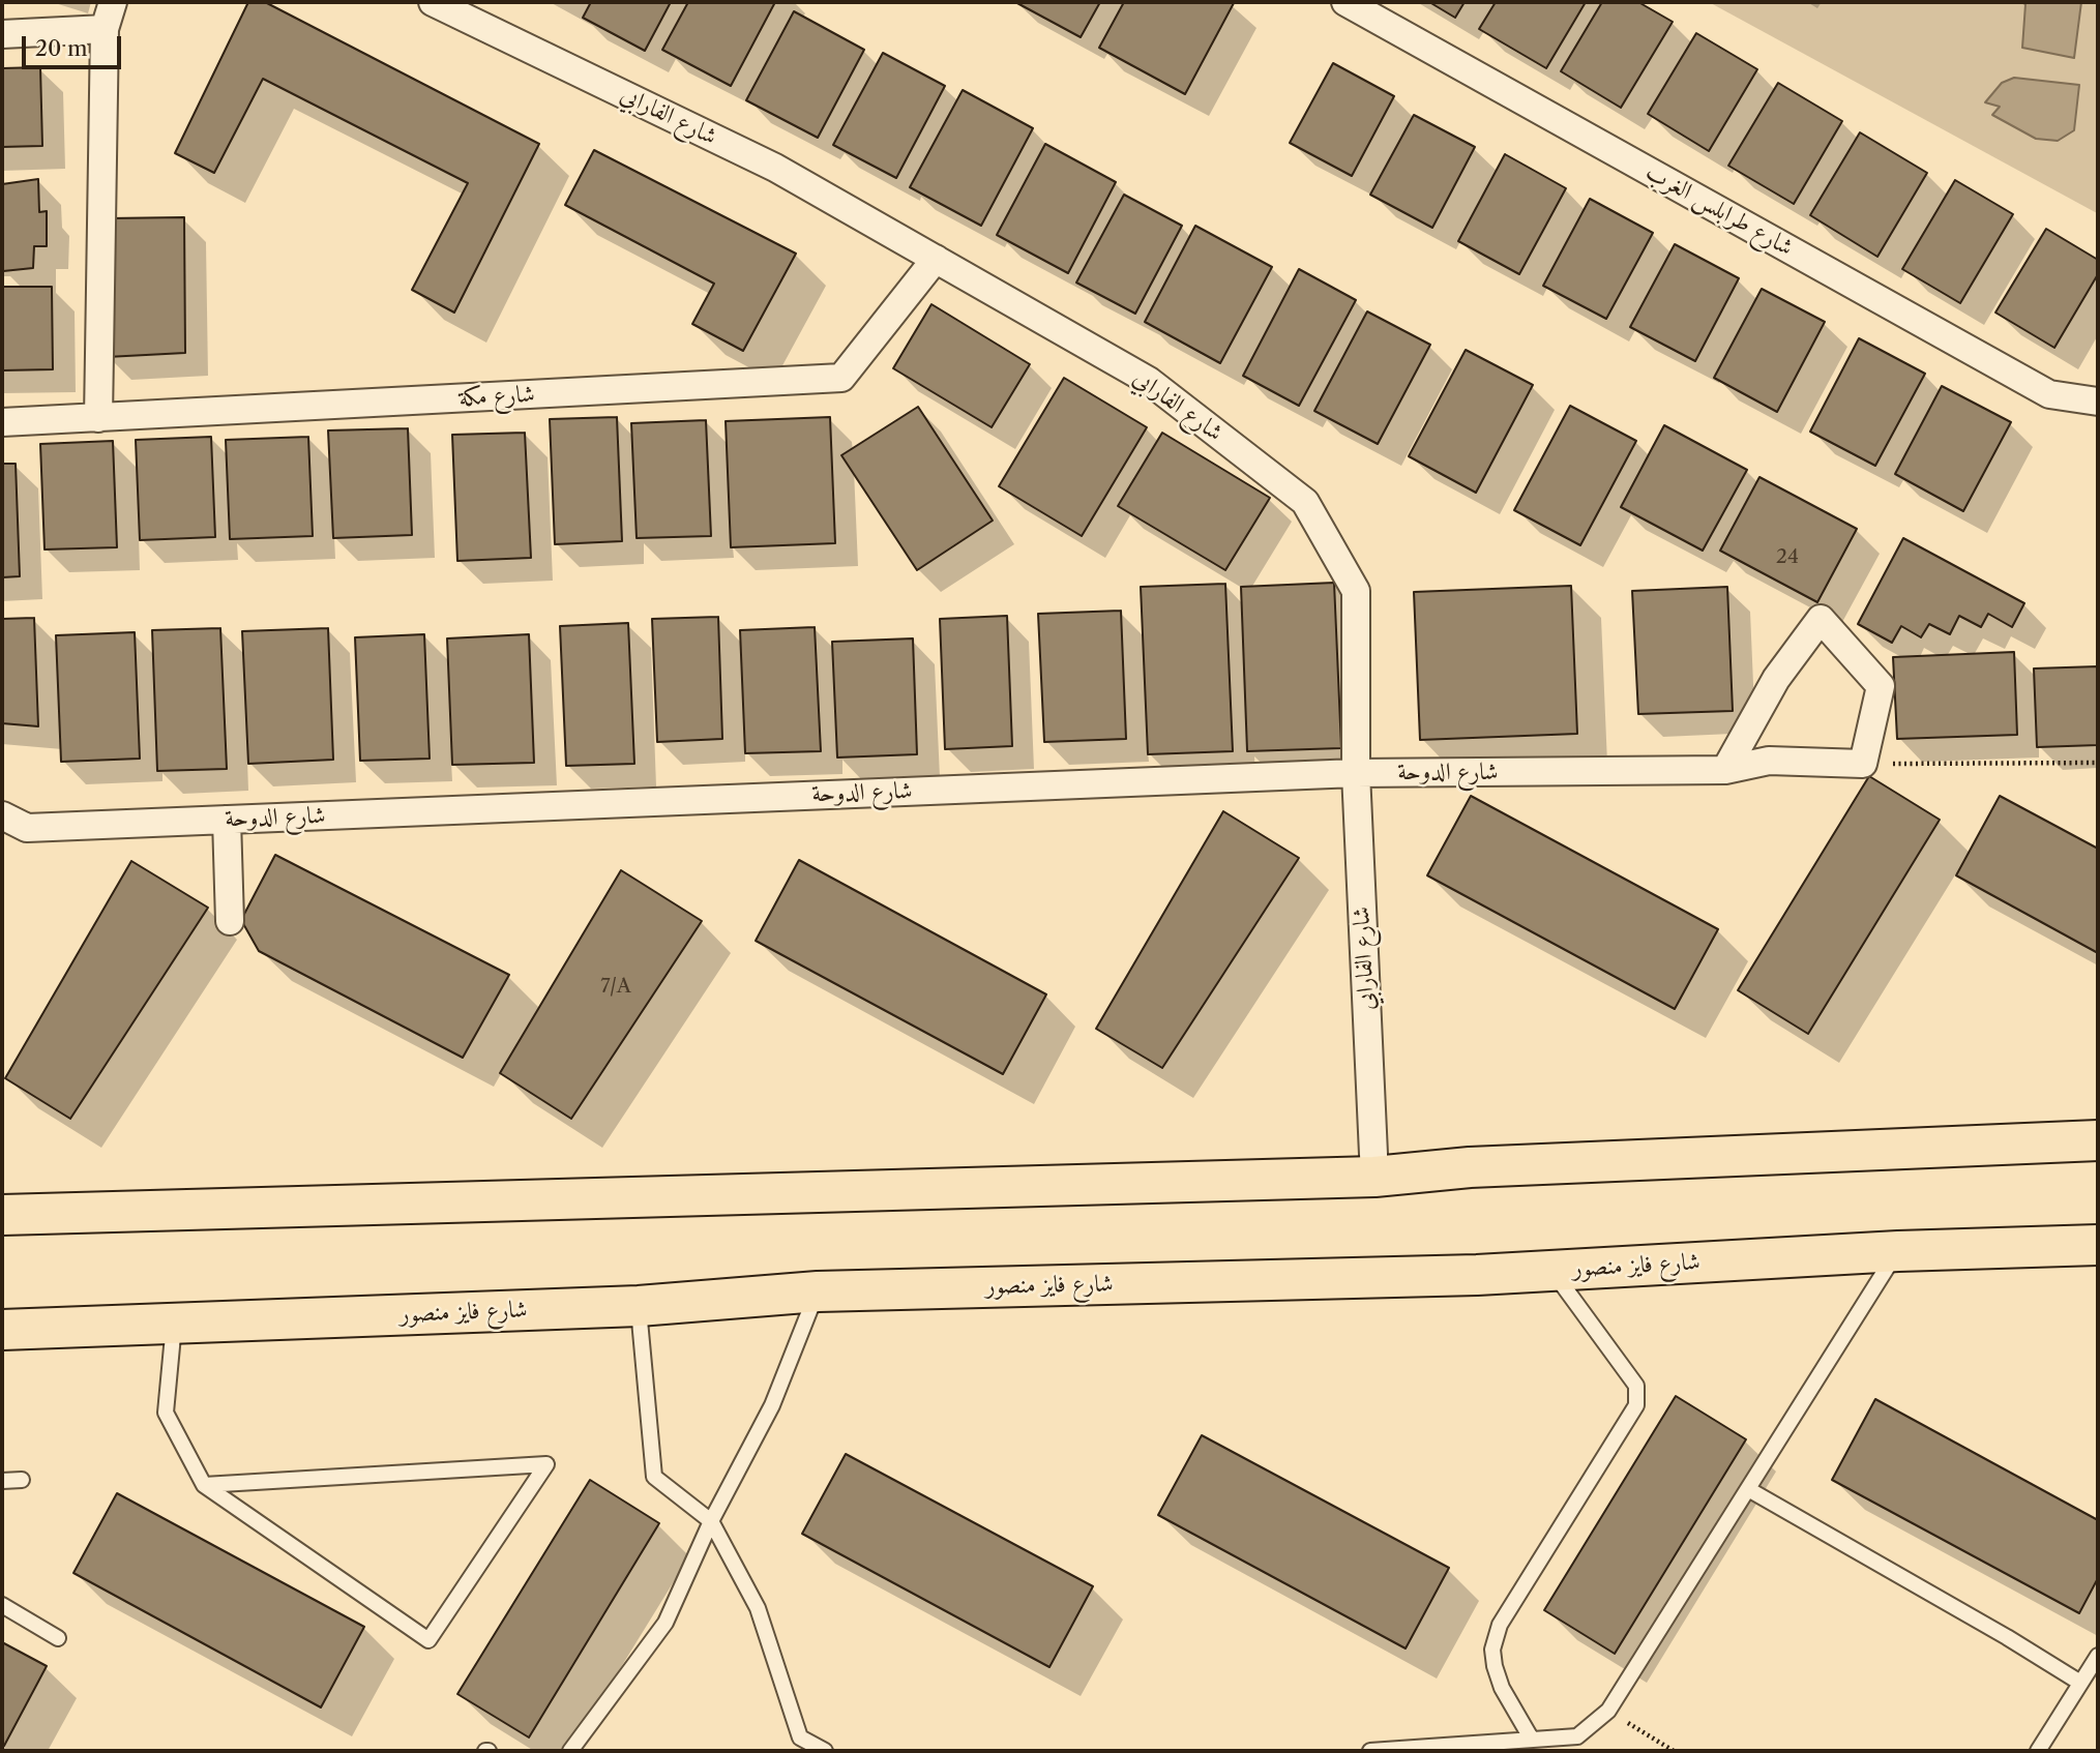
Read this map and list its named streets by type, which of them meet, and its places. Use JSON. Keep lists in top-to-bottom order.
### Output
{
  "streets": {
    "highway": ["شارع فايز منصور"],
    "street": [
      "شارع الفارابي",
      "شارع طرابلس الغرب",
      "شارع مكة",
      "شارع الدوحة"
    ]
  },
  "crossings": [
    ["شارع الفارابي", "شارع مكة"],
    ["شارع الفارابي", "شارع الدوحة"]
  ],
  "house_numbers": ["24", "7/A"],
  "scale_bar": "20 m"
}
